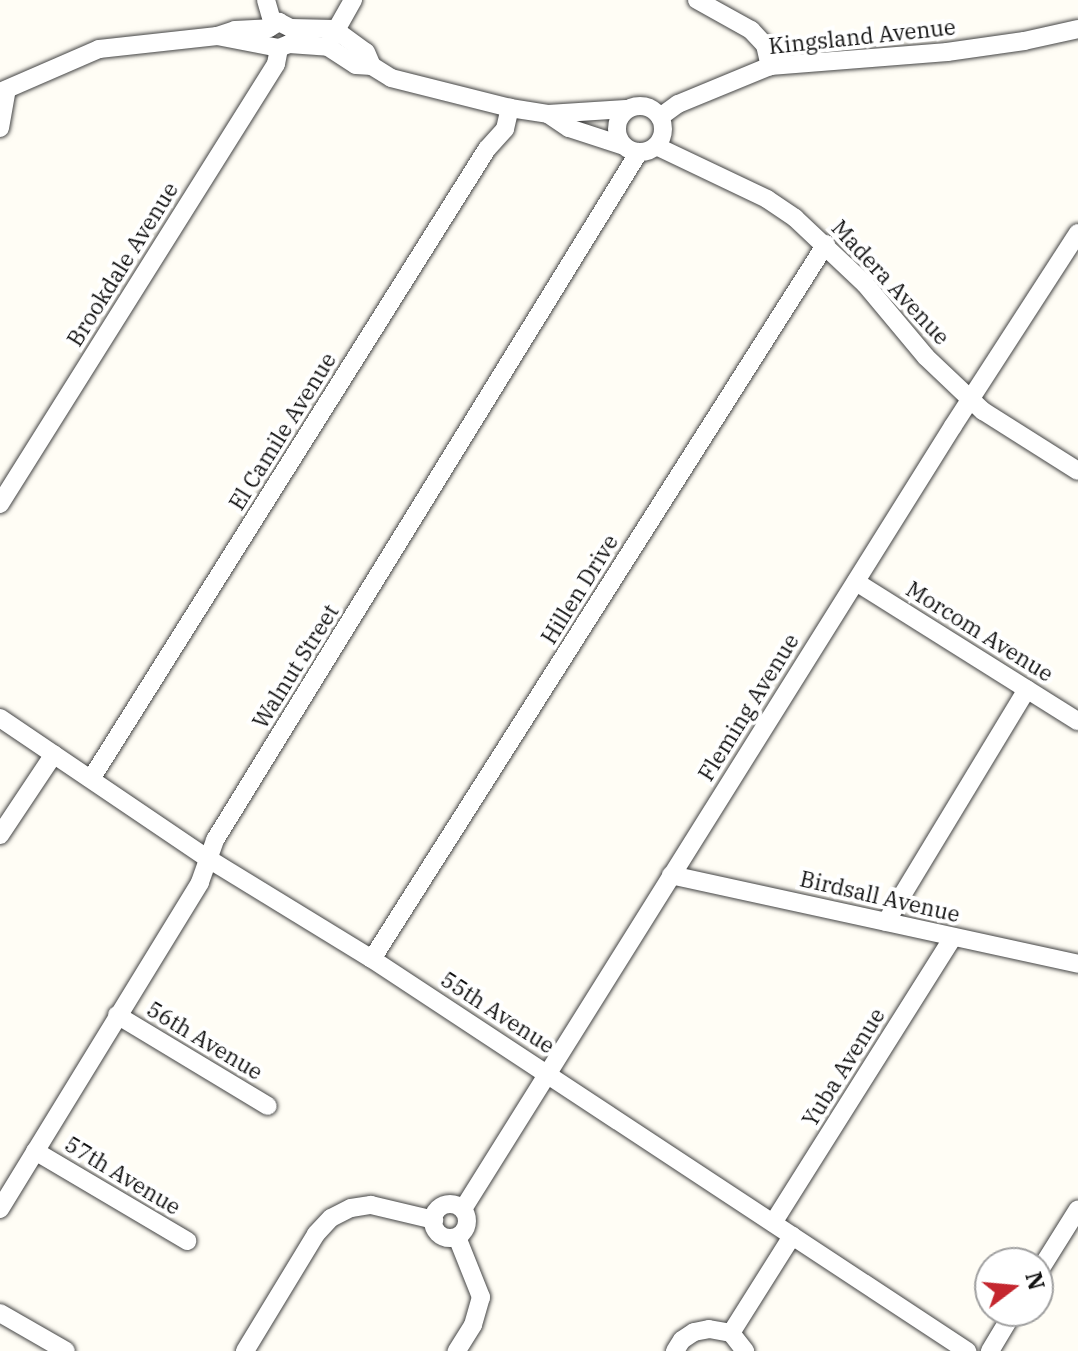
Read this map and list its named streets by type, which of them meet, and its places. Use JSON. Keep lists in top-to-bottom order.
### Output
{
  "streets": {
    "street": [
      "Kingsland Avenue",
      "Brookdale Avenue",
      "Madera Avenue",
      "El Camile Avenue",
      "Hillen Drive",
      "Morcom Avenue",
      "Walnut Street",
      "Fleming Avenue",
      "Birdsall Avenue",
      "55th Avenue",
      "56th Avenue",
      "Yuba Avenue",
      "57th Avenue"
    ]
  },
  "crossings": [
    ["Madera Avenue", "Hillen Drive"],
    ["Madera Avenue", "Walnut Street"],
    ["Madera Avenue", "Fleming Avenue"],
    ["El Camile Avenue", "55th Avenue"],
    ["Hillen Drive", "55th Avenue"],
    ["Morcom Avenue", "Fleming Avenue"],
    ["Walnut Street", "55th Avenue"],
    ["Walnut Street", "56th Avenue"],
    ["Walnut Street", "57th Avenue"],
    ["Fleming Avenue", "Birdsall Avenue"],
    ["Fleming Avenue", "55th Avenue"],
    ["Birdsall Avenue", "Yuba Avenue"],
    ["55th Avenue", "Yuba Avenue"]
  ],
  "north": "right"
}
